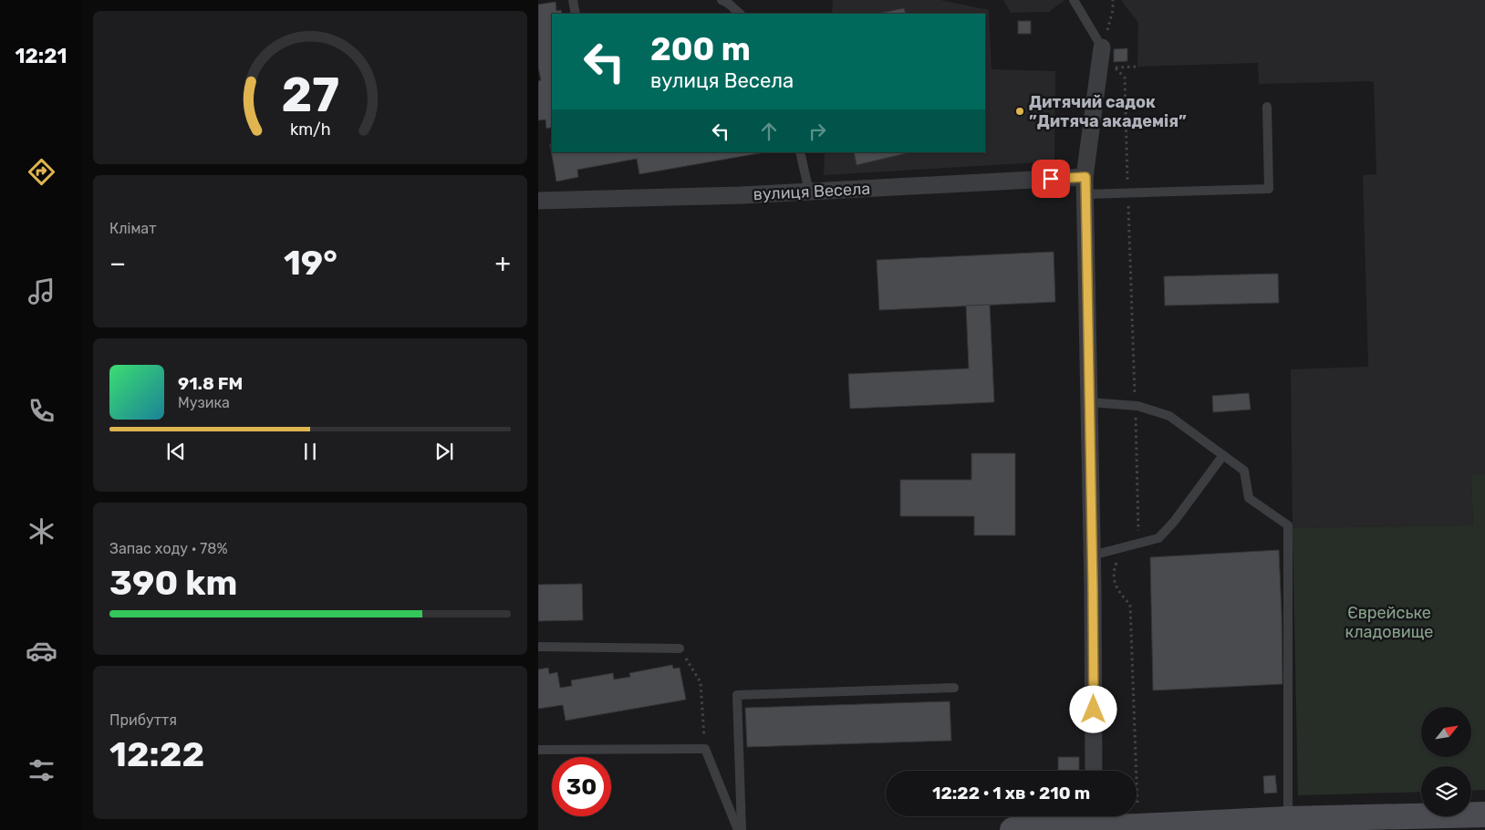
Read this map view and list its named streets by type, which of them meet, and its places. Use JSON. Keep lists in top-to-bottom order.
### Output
{
  "streets": {
    "street": ["вулиця Весела"]
  },
  "parks": ["Єврейське кладовище"],
  "places": ["Дитячий садок ”Дитяча академія”"],
  "north": "top right",
  "page": {
    "tabs": "12:21",
    "turn": ["200 m", "вулиця Весела"],
    "tile": [
      "Клімат",
      ["Запас ходу · 78%", "390 km"],
      ["Прибуття", "12:22"]
    ],
    "heat": ["−", "19°", "+"],
    "song": ["91.8 FM", "Музика"],
    "limit": "30",
    "trip": "12:22 · 1 хв · 210 m",
    "gauge": ["27", "km/h"]
  }
}
